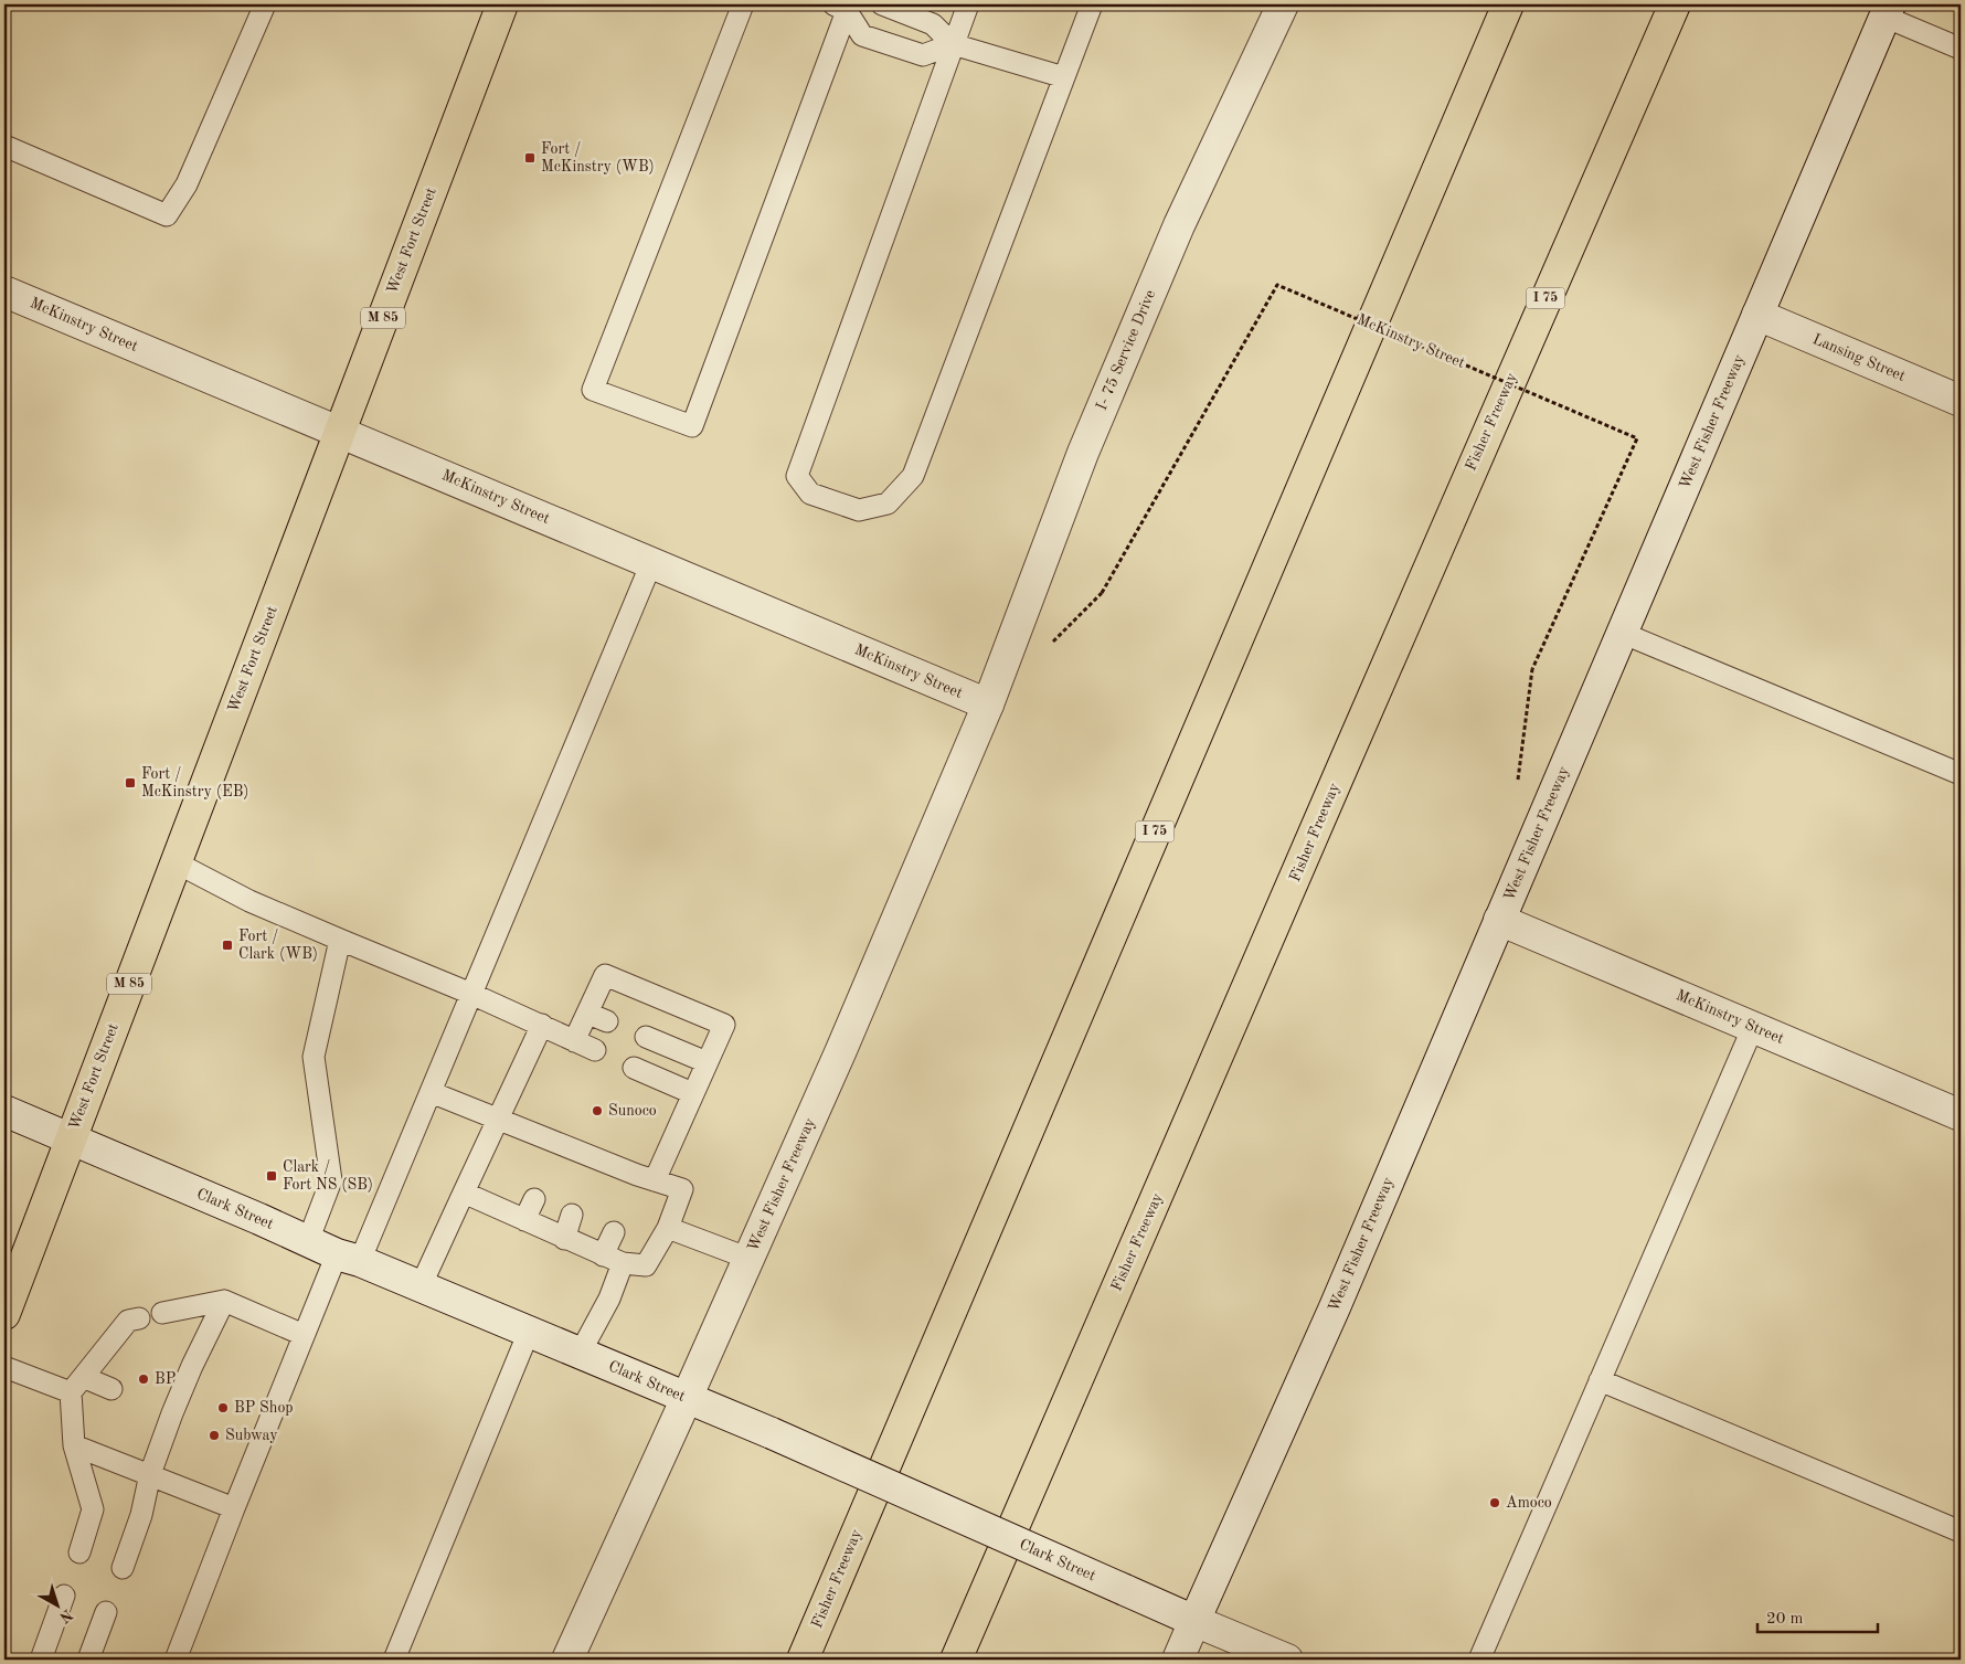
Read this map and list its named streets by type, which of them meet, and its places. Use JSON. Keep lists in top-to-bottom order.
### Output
{
  "streets": {
    "main road": [
      "West Fort Street",
      "I 75",
      "M 85",
      "Fisher Freeway"
    ],
    "street": [
      "McKinstry Street",
      "I- 75 Service Drive",
      "Lansing Street",
      "West Fisher Freeway",
      "Clark Street"
    ]
  },
  "crossings": [
    ["West Fort Street", "McKinstry Street"],
    ["West Fort Street", "Clark Street"],
    ["McKinstry Street", "I- 75 Service Drive"],
    ["McKinstry Street", "West Fisher Freeway"],
    ["I- 75 Service Drive", "West Fisher Freeway"],
    ["Lansing Street", "West Fisher Freeway"],
    ["West Fisher Freeway", "Clark Street"]
  ],
  "places": {
    "transit": [
      "Fort / McKinstry (WB)",
      "Fort / McKinstry (EB)",
      "Fort / Clark (WB)",
      "Clark / Fort NS (SB)"
    ],
    "other": [
      "Sunoco",
      "BP",
      "BP Shop",
      "Subway",
      "Amoco"
    ]
  },
  "scale_bar": "20 m",
  "north": "bottom right"
}
